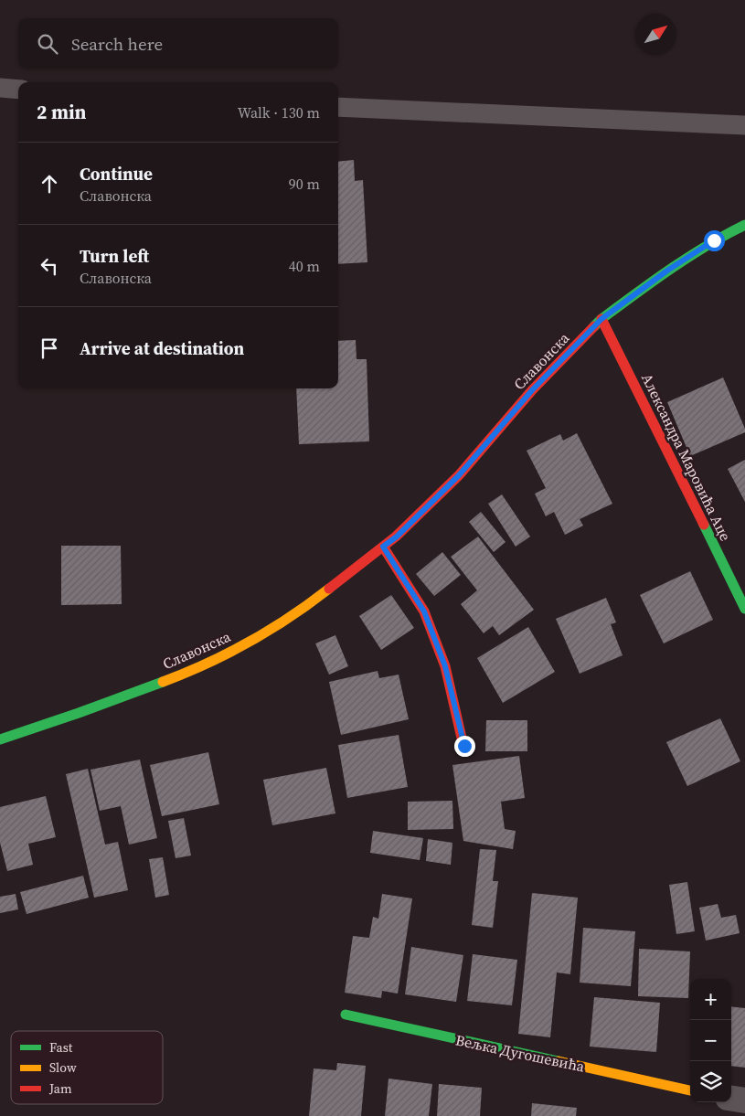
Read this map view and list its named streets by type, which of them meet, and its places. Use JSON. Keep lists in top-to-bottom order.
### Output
{
  "streets": {
    "street": ["Славонска", "Александра Маровића Аце", "Вељка Дугошевића"]
  },
  "crossings": [
    ["Славонска", "Александра Маровића Аце"]
  ],
  "legend": ["Fast", "Slow", "Jam"],
  "north": "top right",
  "page": {
    "search": "Search here",
    "heading": ["2 min", "Walk · 130 m"],
    "list": [
      ["Continue", "Славонска", "90 m"],
      ["Turn left", "Славонска", "40 m"],
      "Arrive at destination"
    ],
    "map_buttons": ["+", "−"]
  }
}
